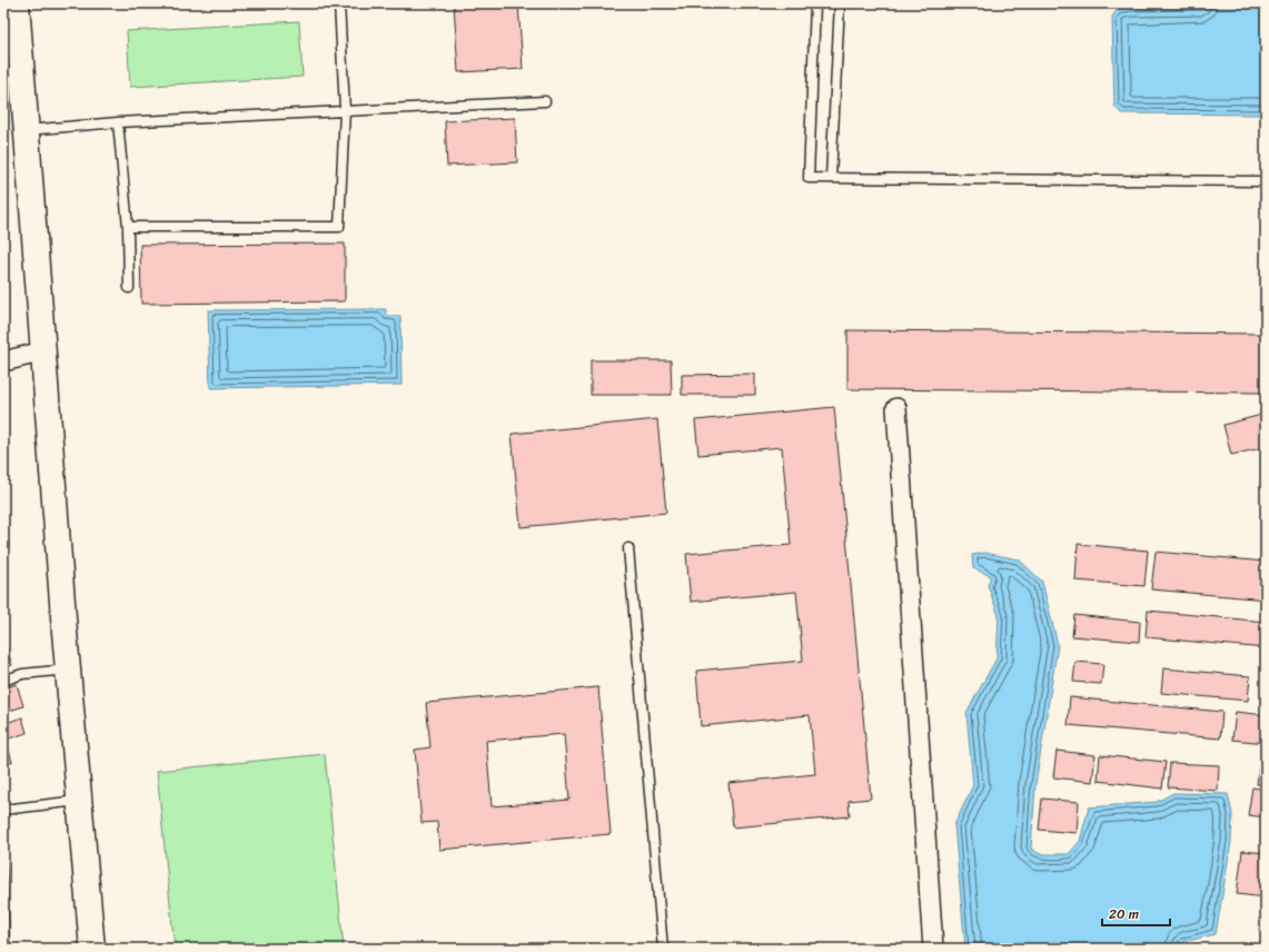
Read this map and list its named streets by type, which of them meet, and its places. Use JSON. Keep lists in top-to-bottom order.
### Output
{
  "scale_bar": "20 m"
}
